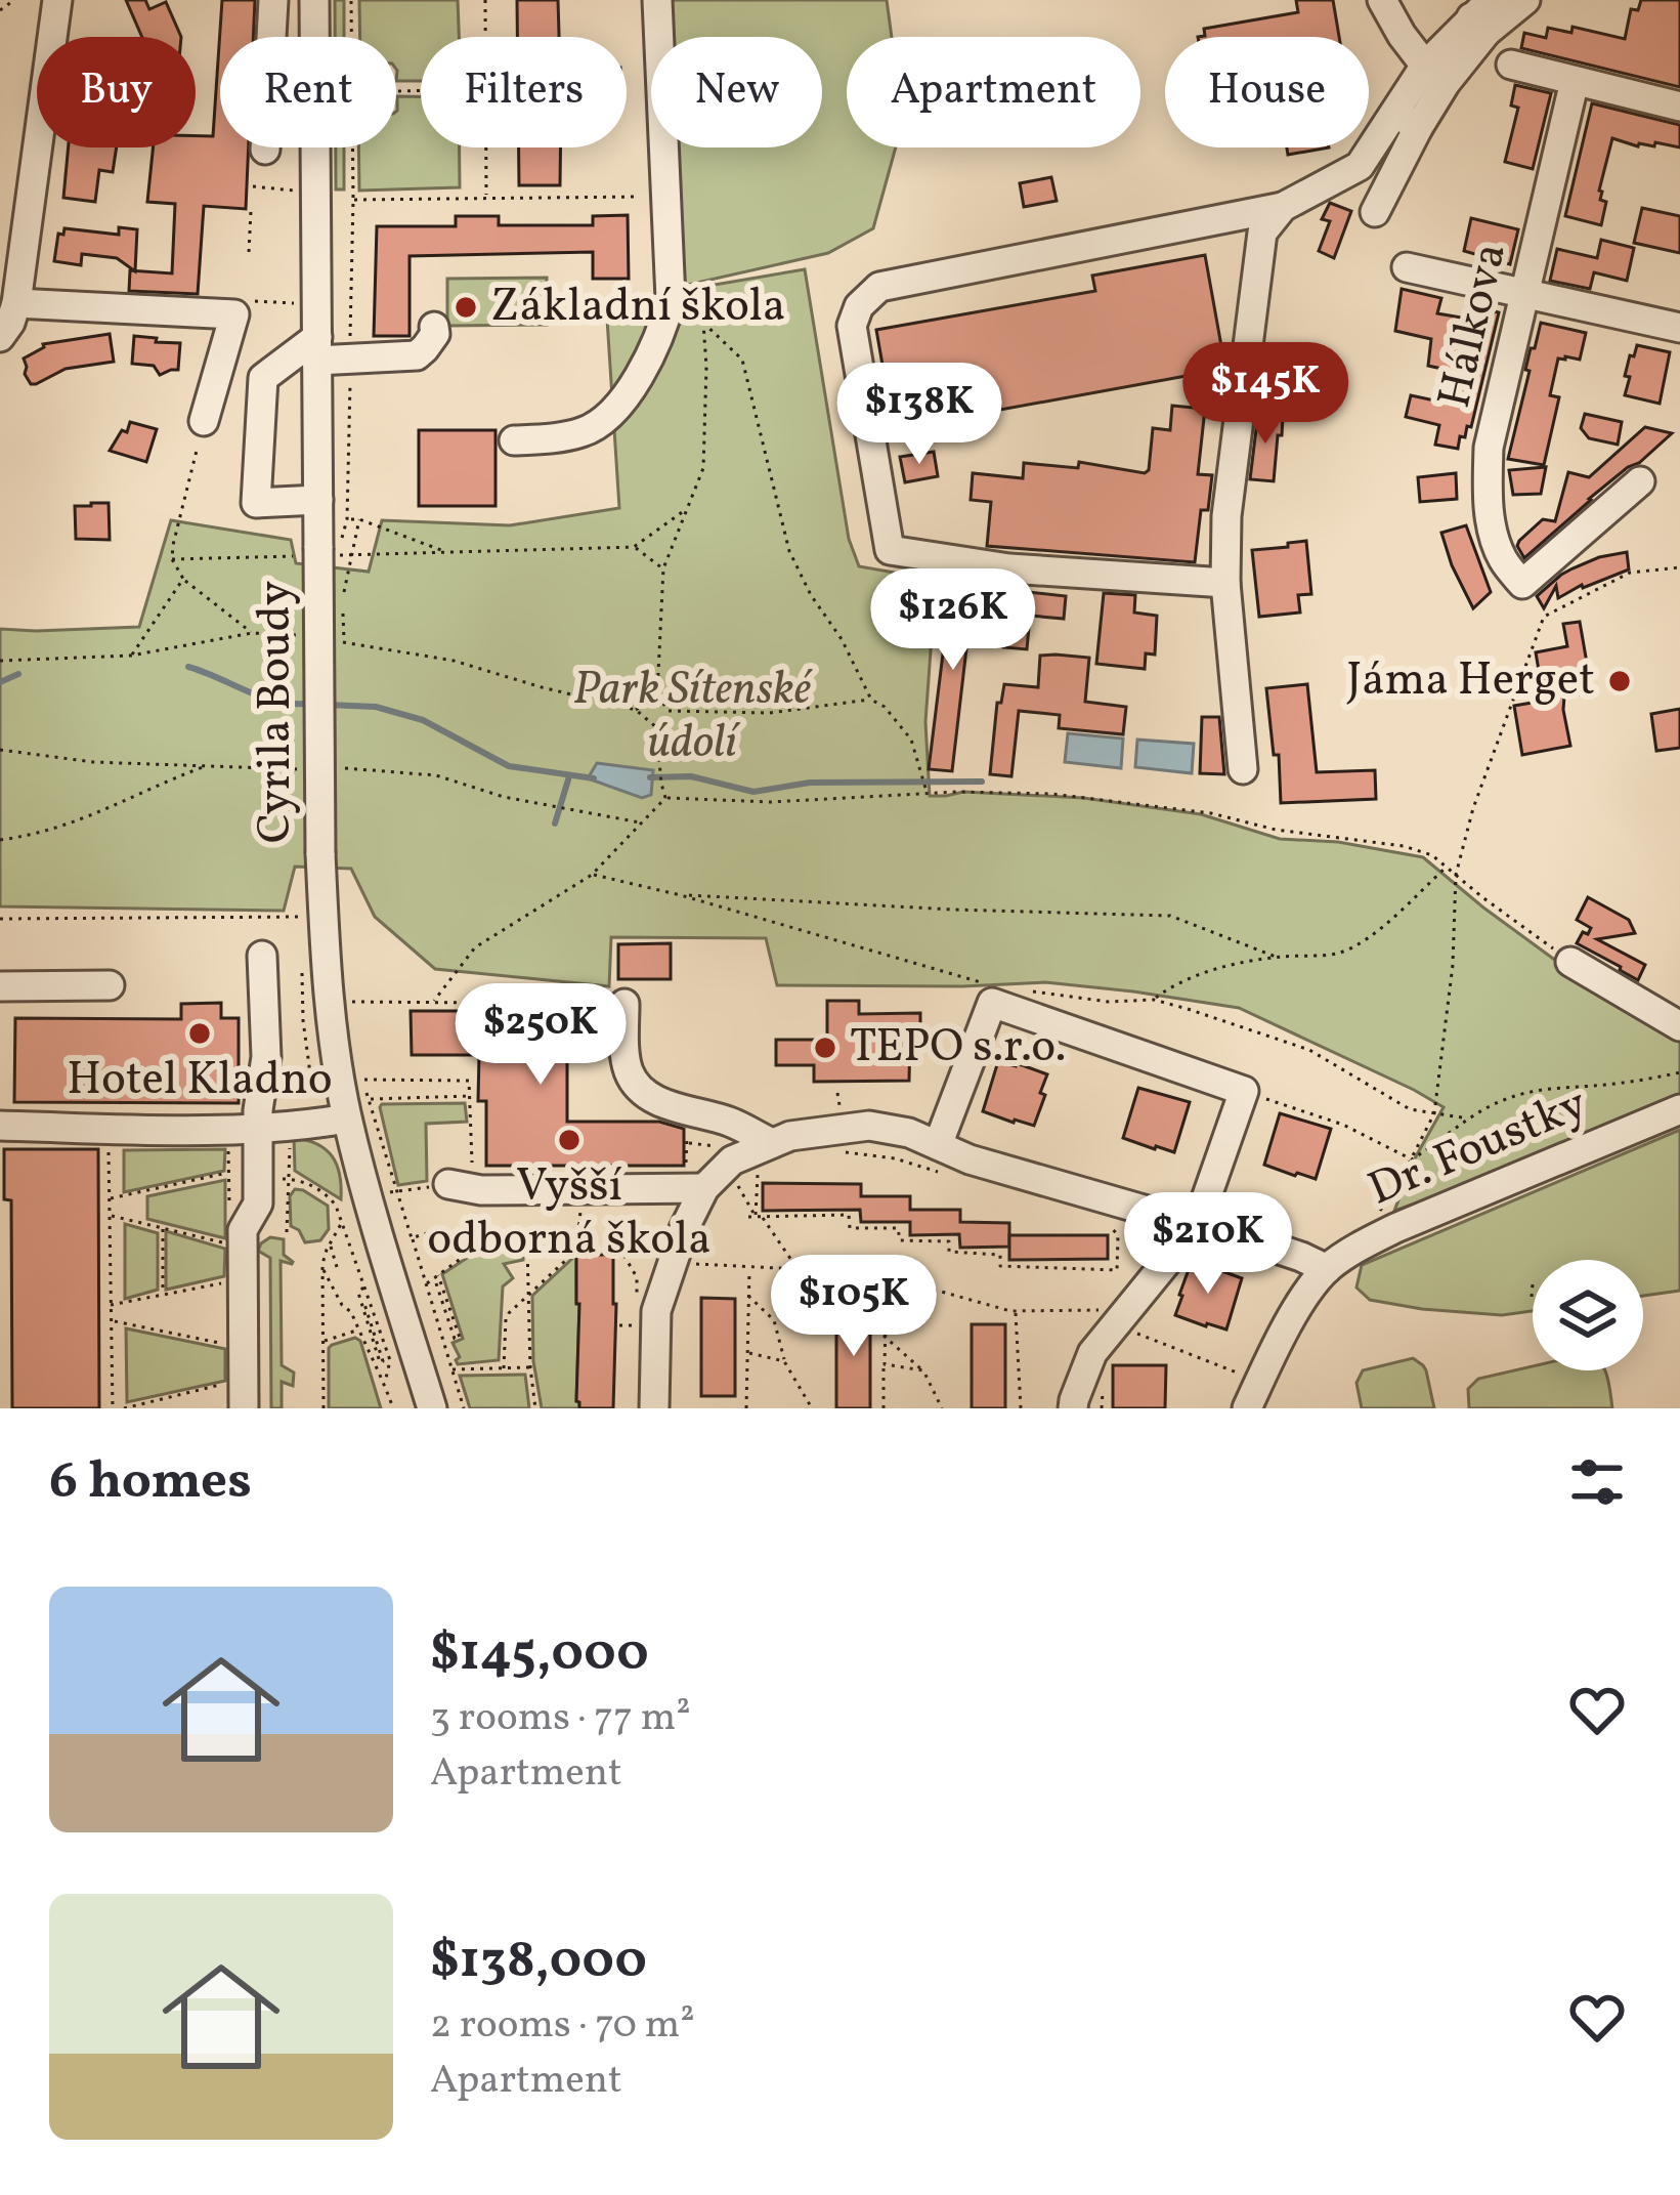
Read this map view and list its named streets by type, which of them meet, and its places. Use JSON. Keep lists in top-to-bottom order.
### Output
{
  "streets": {
    "street": ["Hálkova", "Cyrila Boudy", "Dr. Foustky"]
  },
  "parks": ["Park Sítenské údolí"],
  "places": [
    "Základní škola",
    "Jáma Herget",
    "Hotel Kladno",
    "TEPO s.r.o.",
    "Vyšší odborná škola"
  ],
  "page": {
    "chip": [
      "Buy",
      "Rent",
      "Filters",
      "New",
      "Apartment",
      "House"
    ],
    "price": [
      "$145K",
      "$138K",
      "$126K",
      "$250K",
      "$210K",
      "$105K"
    ],
    "heading": "6 homes",
    "list": [
      {
        "name": "$145,000",
        "note": "3 rooms · 77 m² · Apartment"
      },
      {
        "name": "$138,000",
        "note": "2 rooms · 70 m² · Apartment"
      }
    ]
  }
}
